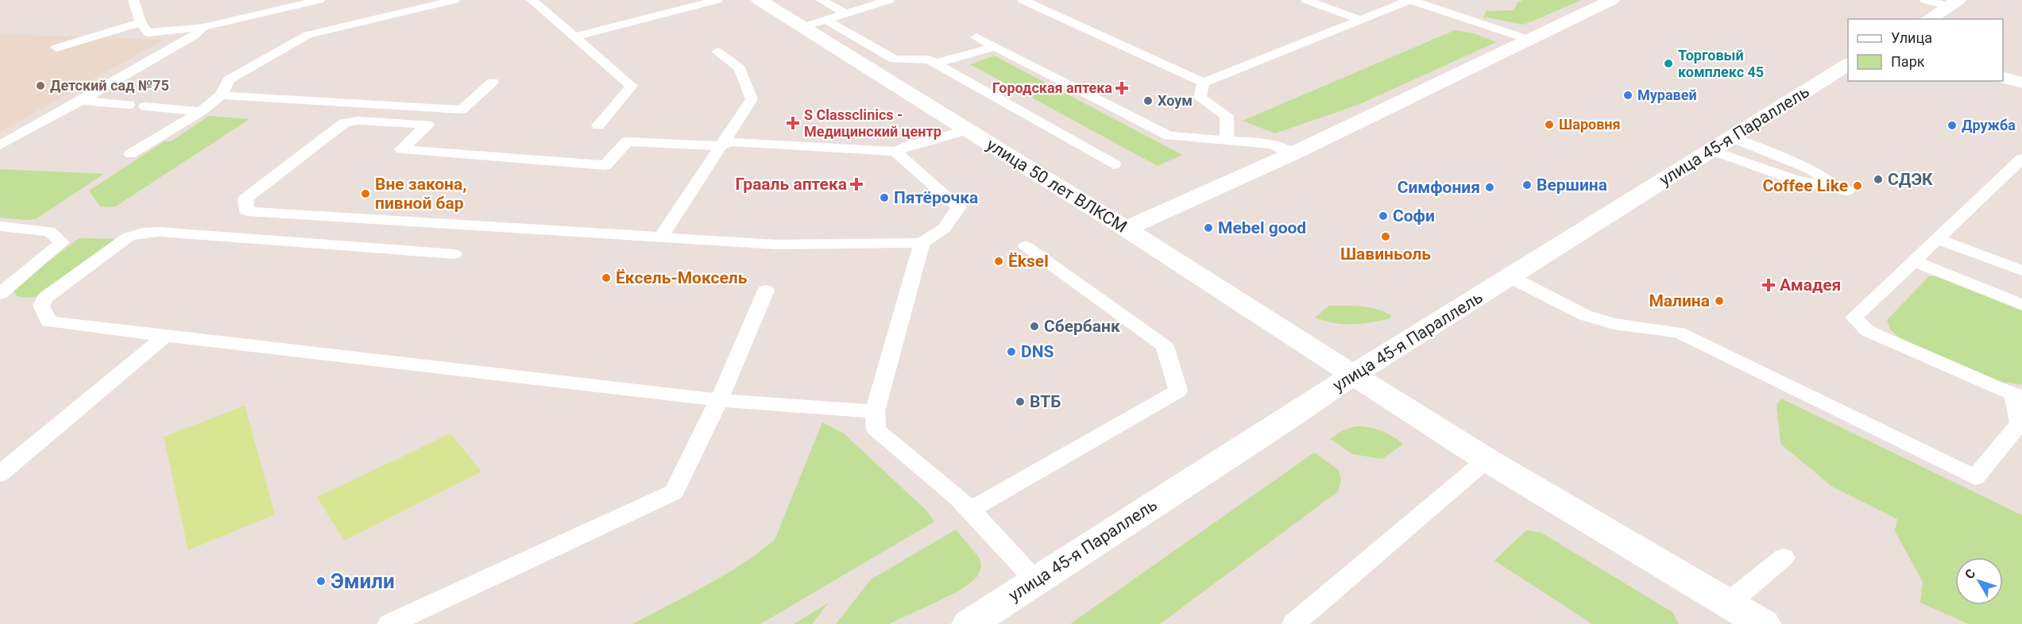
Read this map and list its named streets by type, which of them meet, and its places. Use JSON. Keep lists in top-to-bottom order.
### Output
{
  "streets": {
    "street": ["улица 45-я Параллель", "улица 50 лет ВЛКСМ"]
  },
  "crossings": [
    ["улица 45-я Параллель", "улица 50 лет ВЛКСМ"]
  ],
  "places": {
    "other": [
      "Торговый комплекс 45",
      "Детский сад №75",
      "Муравей",
      "Хоум",
      "Шаровня",
      "Дружба",
      "СДЭК",
      "Вершина",
      "Coffee Like",
      "Симфония",
      "Вне закона, пивной бар",
      "Пятёрочка",
      "Софи",
      "Mebel good",
      "Шавиньоль",
      "Ёksel",
      "Ёксель-Моксель",
      "Малина",
      "Сбербанк",
      "DNS",
      "ВТБ",
      "Эмили"
    ],
    "health": [
      "Городская аптека",
      "S Classclinics - Медицинский центр",
      "Грааль аптека",
      "Амадея"
    ]
  },
  "legend": ["Улица", "Парк"],
  "north": "top left"
}
